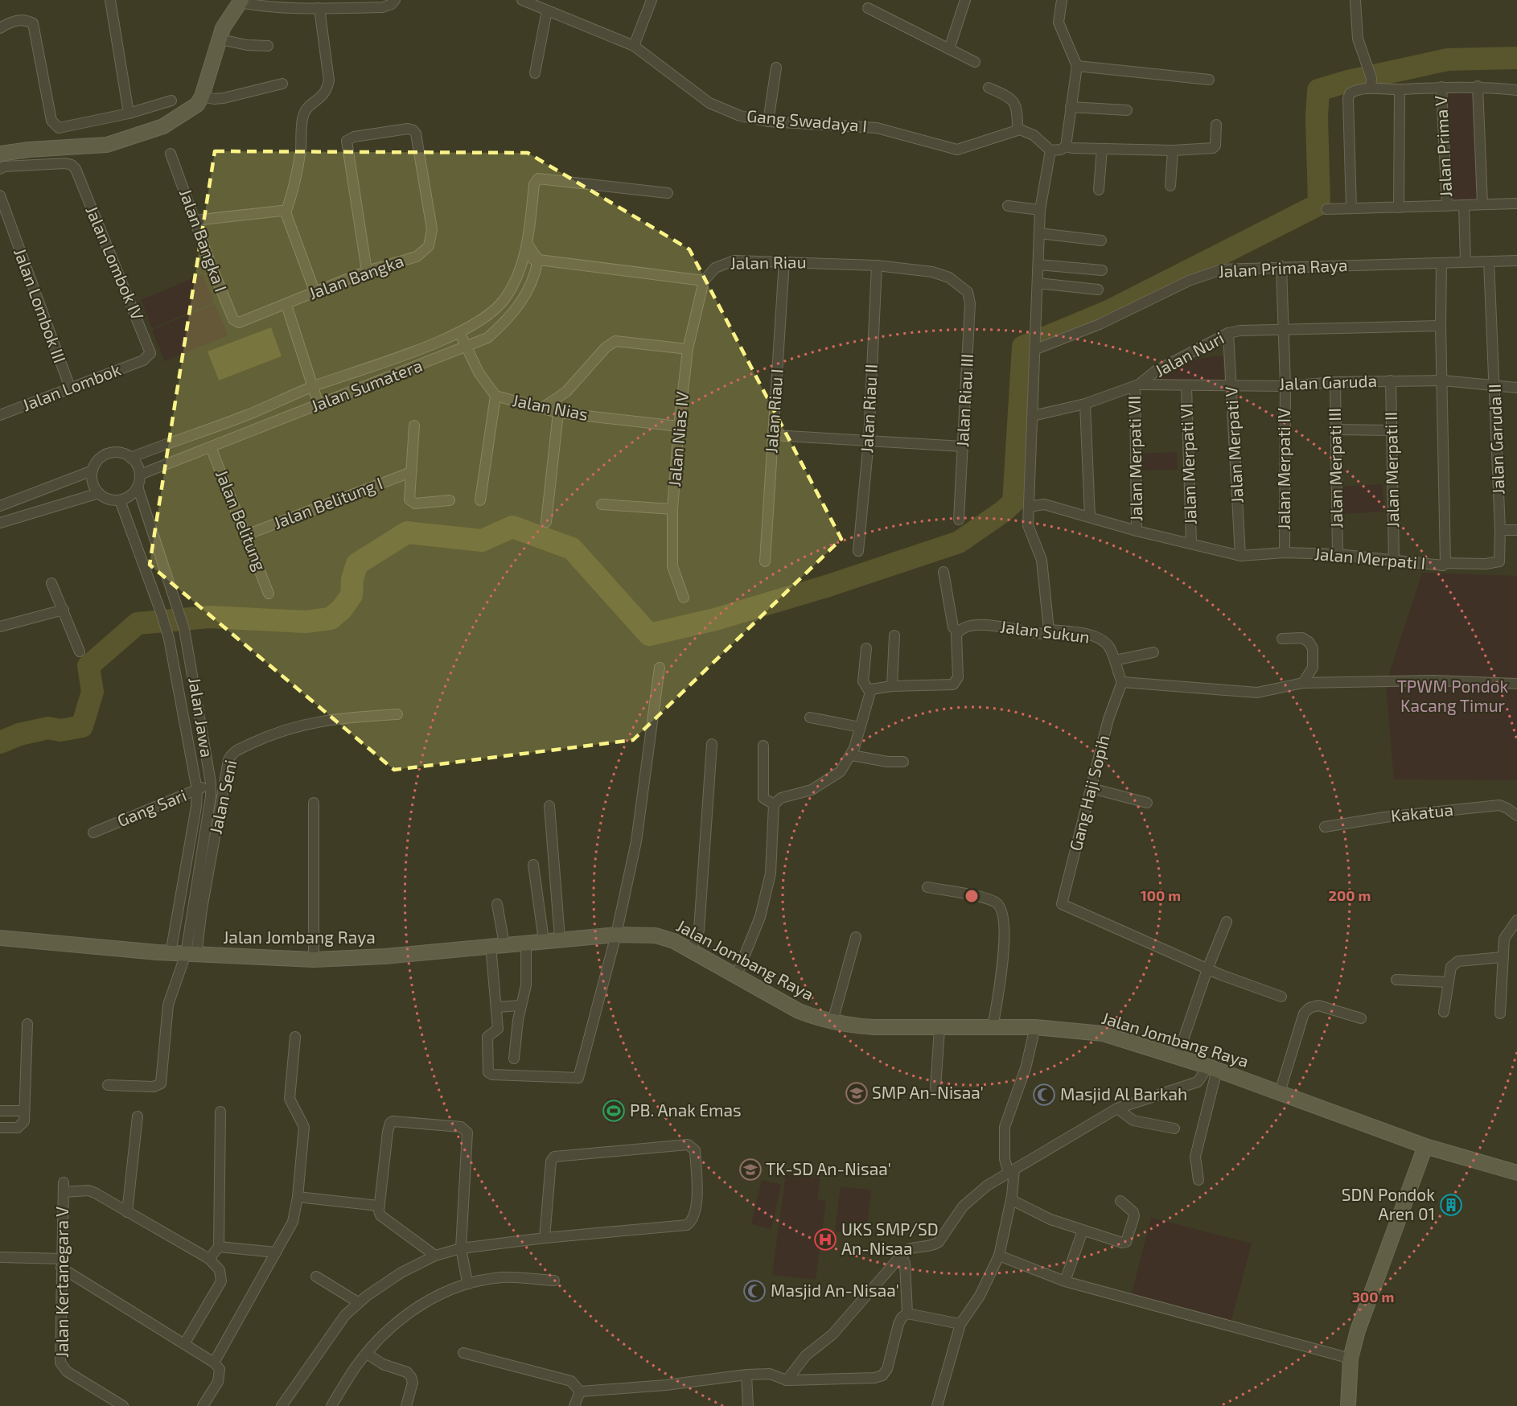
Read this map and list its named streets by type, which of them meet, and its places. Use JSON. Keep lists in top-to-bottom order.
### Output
{
  "streets": {
    "main road": ["Jalan Jombang Raya"],
    "street": [
      "Gang Swadaya I",
      "Jalan Prima V",
      "Jalan Bangka I",
      "Jalan Lombok IV",
      "Jalan Riau",
      "Jalan Prima Raya",
      "Jalan Bangka",
      "Jalan Lombok III",
      "Jalan Nuri",
      "Jalan Garuda",
      "Jalan Sumatera",
      "Jalan Lombok",
      "Jalan Riau III",
      "Jalan Nias",
      "Jalan Riau II",
      "Jalan Riau I",
      "Jalan Nias IV",
      "Jalan Garuda II",
      "Jalan Merpati V",
      "Jalan Merpati VII",
      "Jalan Merpati VI",
      "Jalan Merpati III",
      "Jalan Merpati IV",
      "Jalan Merpati II",
      "Jalan Belitung I",
      "Jalan Belitung",
      "Jalan Merpati I",
      "Jalan Sukun",
      "Jalan Jawa",
      "Gang Haji Sopih",
      "Jalan Seni",
      "Gang Sari",
      "Kakatua",
      "Jalan Kertanegara V"
    ]
  },
  "crossings": [
    ["Jalan Bangka I", "Jalan Bangka"],
    ["Jalan Lombok IV", "Jalan Lombok"],
    ["Jalan Riau", "Jalan Riau III"],
    ["Jalan Riau", "Jalan Riau II"],
    ["Jalan Riau", "Jalan Riau I"],
    ["Jalan Riau", "Jalan Nias IV"],
    ["Jalan Prima Raya", "Jalan Garuda II"],
    ["Jalan Prima Raya", "Jalan Merpati IV"],
    ["Jalan Prima Raya", "Jalan Merpati I"],
    ["Jalan Lombok III", "Jalan Lombok"],
    ["Jalan Nuri", "Jalan Garuda"],
    ["Jalan Nuri", "Jalan Merpati V"],
    ["Jalan Nuri", "Jalan Merpati VII"],
    ["Jalan Nuri", "Jalan Merpati IV"],
    ["Jalan Nuri", "Jalan Merpati I"],
    ["Jalan Garuda", "Jalan Garuda II"],
    ["Jalan Garuda", "Jalan Merpati V"],
    ["Jalan Garuda", "Jalan Merpati VII"],
    ["Jalan Garuda", "Jalan Merpati VI"],
    ["Jalan Garuda", "Jalan Merpati III"],
    ["Jalan Garuda", "Jalan Merpati IV"],
    ["Jalan Garuda", "Jalan Merpati II"],
    ["Jalan Garuda", "Jalan Merpati I"],
    ["Jalan Sumatera", "Jalan Nias"],
    ["Jalan Sumatera", "Jalan Belitung"],
    ["Jalan Sumatera", "Jalan Jawa"],
    ["Jalan Nias", "Jalan Nias IV"],
    ["Jalan Garuda II", "Jalan Merpati I"],
    ["Jalan Merpati V", "Jalan Merpati I"],
    ["Jalan Merpati VII", "Jalan Merpati I"],
    ["Jalan Merpati VI", "Jalan Merpati I"],
    ["Jalan Merpati III", "Jalan Merpati I"],
    ["Jalan Merpati IV", "Jalan Merpati I"],
    ["Jalan Merpati II", "Jalan Merpati I"],
    ["Jalan Belitung I", "Jalan Belitung"],
    ["Jalan Sukun", "Gang Haji Sopih"],
    ["Jalan Jawa", "Jalan Seni"],
    ["Jalan Jawa", "Gang Sari"],
    ["Jalan Jawa", "Jalan Jombang Raya"],
    ["Jalan Seni", "Jalan Jombang Raya"]
  ],
  "parks": ["TPWM Pondok Kacang Timur"],
  "places": {
    "school or university": ["SMP An-Nisaa'", "TK-SD An-Nisaa'"],
    "mosque": ["Masjid Al Barkah", "Masjid An-Nisaa'"],
    "sports": ["PB. Anak Emas"],
    "building": ["SDN Pondok Aren 01"],
    "hospital": ["UKS SMP/SD An-Nisaa"]
  },
  "rings": ["100 m", "200 m", "300 m"]
}
